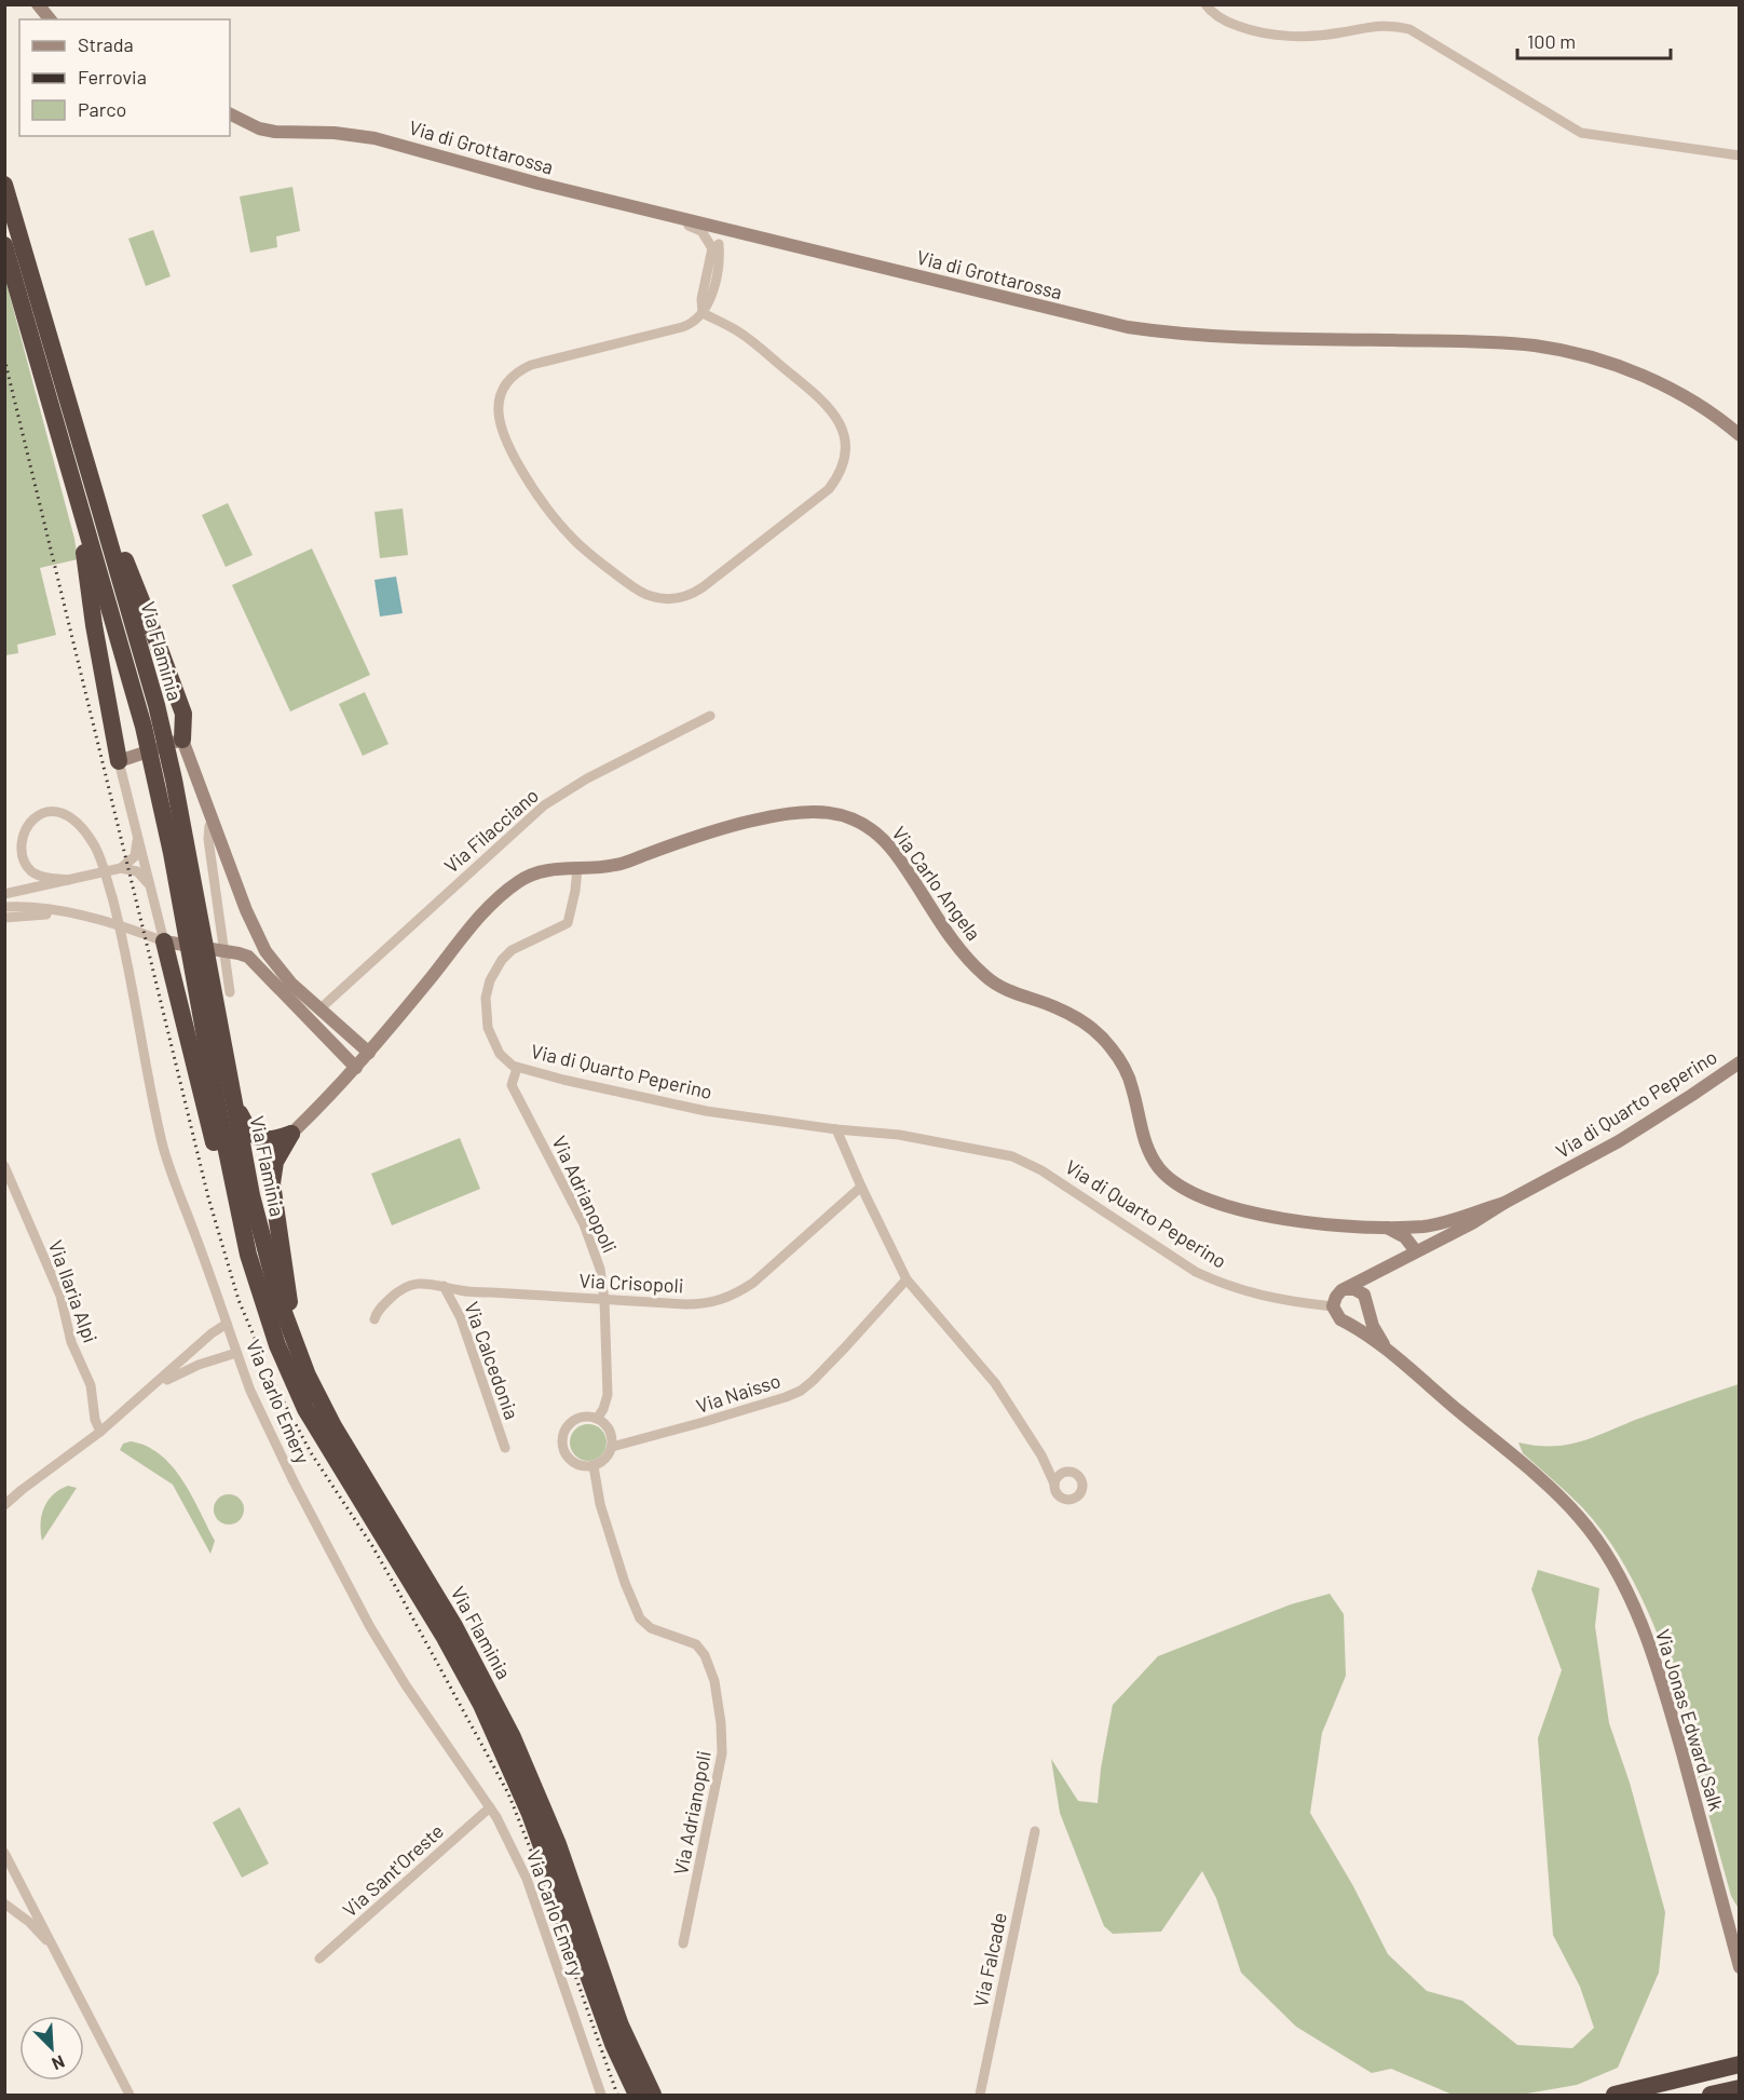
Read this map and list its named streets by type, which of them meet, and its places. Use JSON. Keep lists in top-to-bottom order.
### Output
{
  "streets": {
    "highway": ["Via Flaminia"],
    "street": [
      "Via di Grottarossa",
      "Via Filacciano",
      "Via Carlo Angela",
      "Via di Quarto Peperino",
      "Via Adrianopoli",
      "Via Crisopoli",
      "Via Ilaria Alpi",
      "Via Calcedonia",
      "Via Naisso",
      "Via Carlo Emery",
      "Via Jonas Edward Salk",
      "Via Sant'Oreste",
      "Via Falcade"
    ]
  },
  "crossings": [
    ["Via Carlo Angela", "Via di Quarto Peperino"],
    ["Via di Quarto Peperino", "Via Adrianopoli"],
    ["Via di Quarto Peperino", "Via Jonas Edward Salk"],
    ["Via Adrianopoli", "Via Crisopoli"],
    ["Via Adrianopoli", "Via Naisso"],
    ["Via Crisopoli", "Via Calcedonia"],
    ["Via Carlo Emery", "Via Sant'Oreste"]
  ],
  "legend": ["Strada", "Ferrovia", "Parco"],
  "scale_bar": "100 m",
  "north": "bottom right"
}
